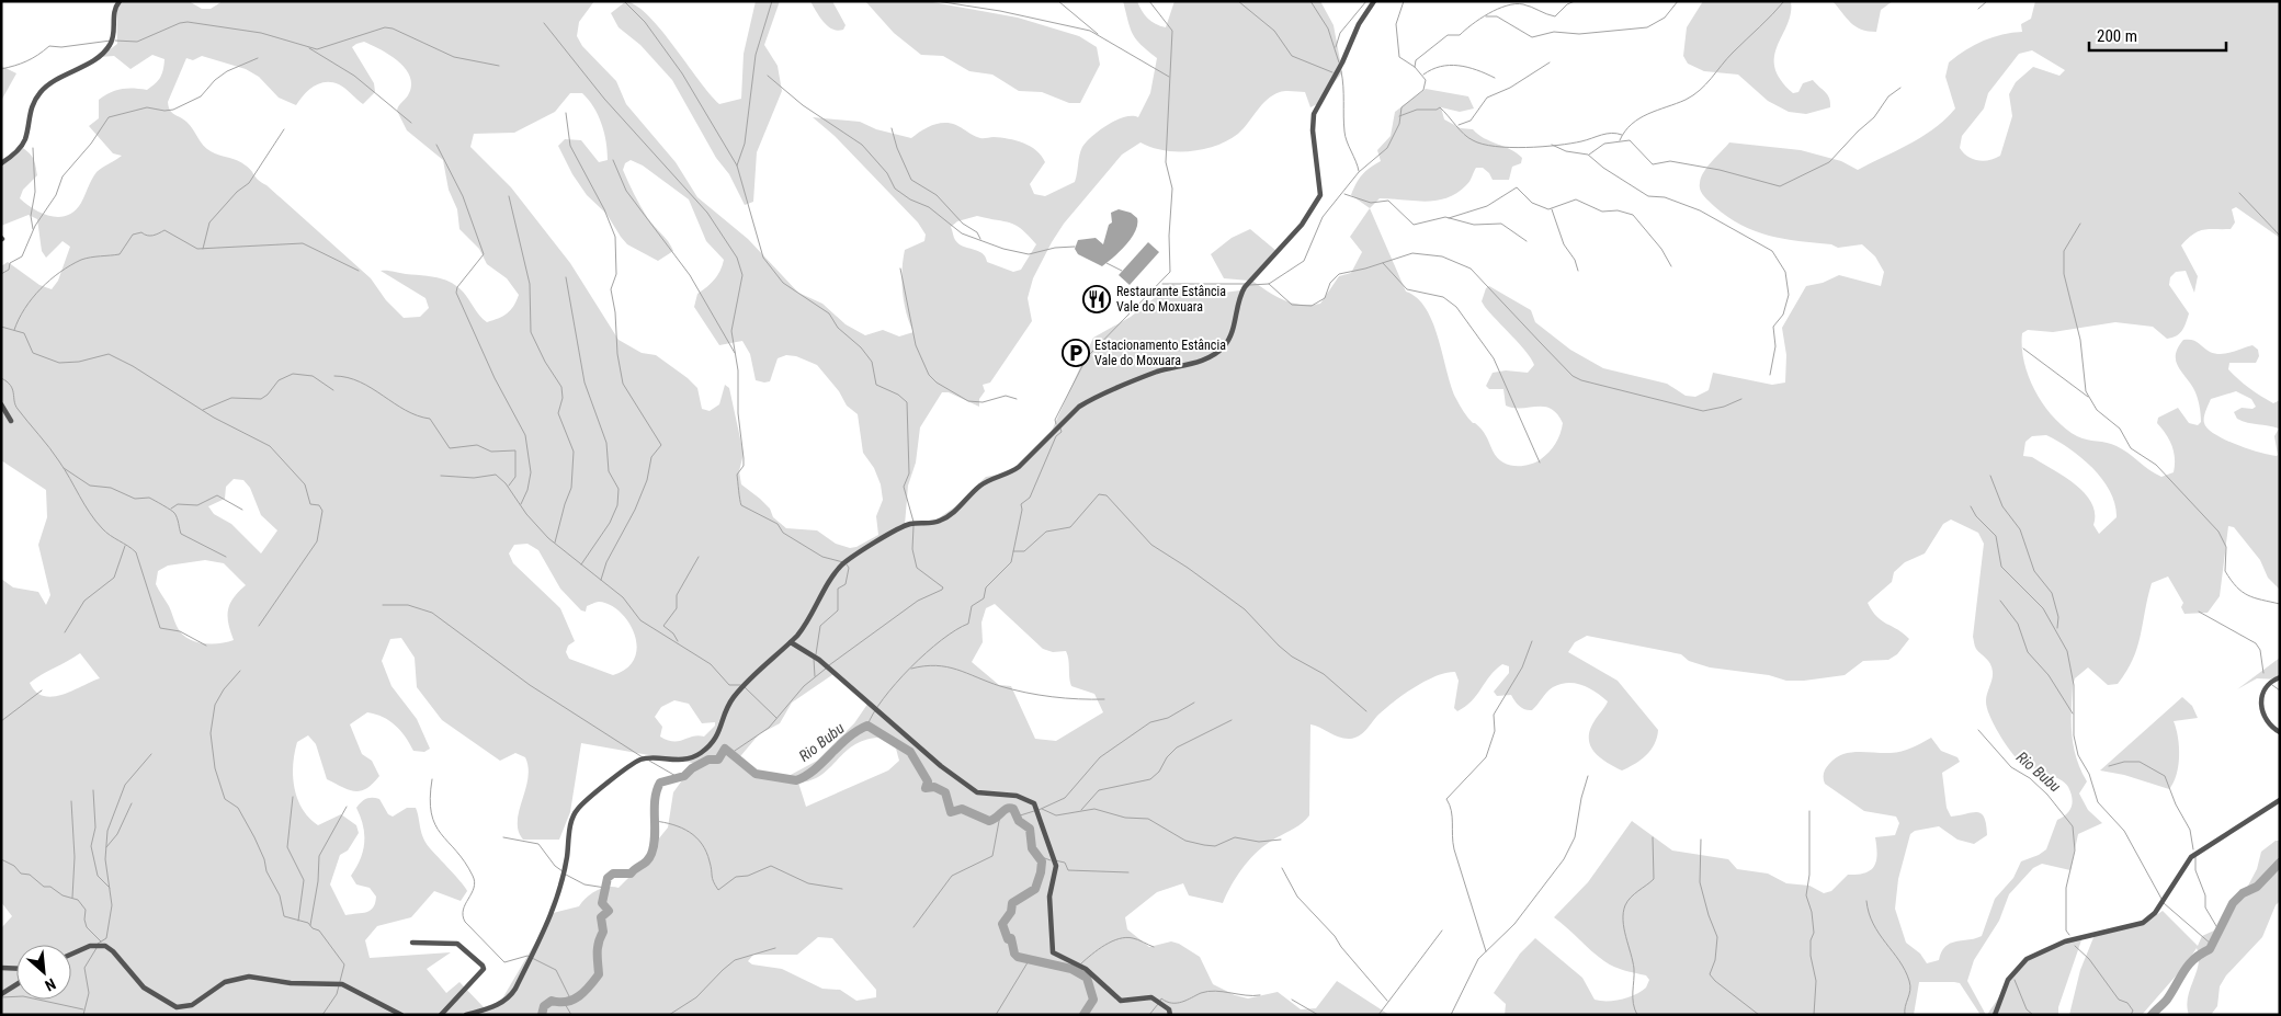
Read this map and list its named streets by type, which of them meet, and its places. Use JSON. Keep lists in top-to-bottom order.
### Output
{
  "water": ["Rio Bubu"],
  "places": {
    "restaurant": ["Restaurante Estância Vale do Moxuara"],
    "parking": ["Estacionamento Estância Vale do Moxuara"]
  },
  "scale_bar": "200 m",
  "north": "bottom right"
}
